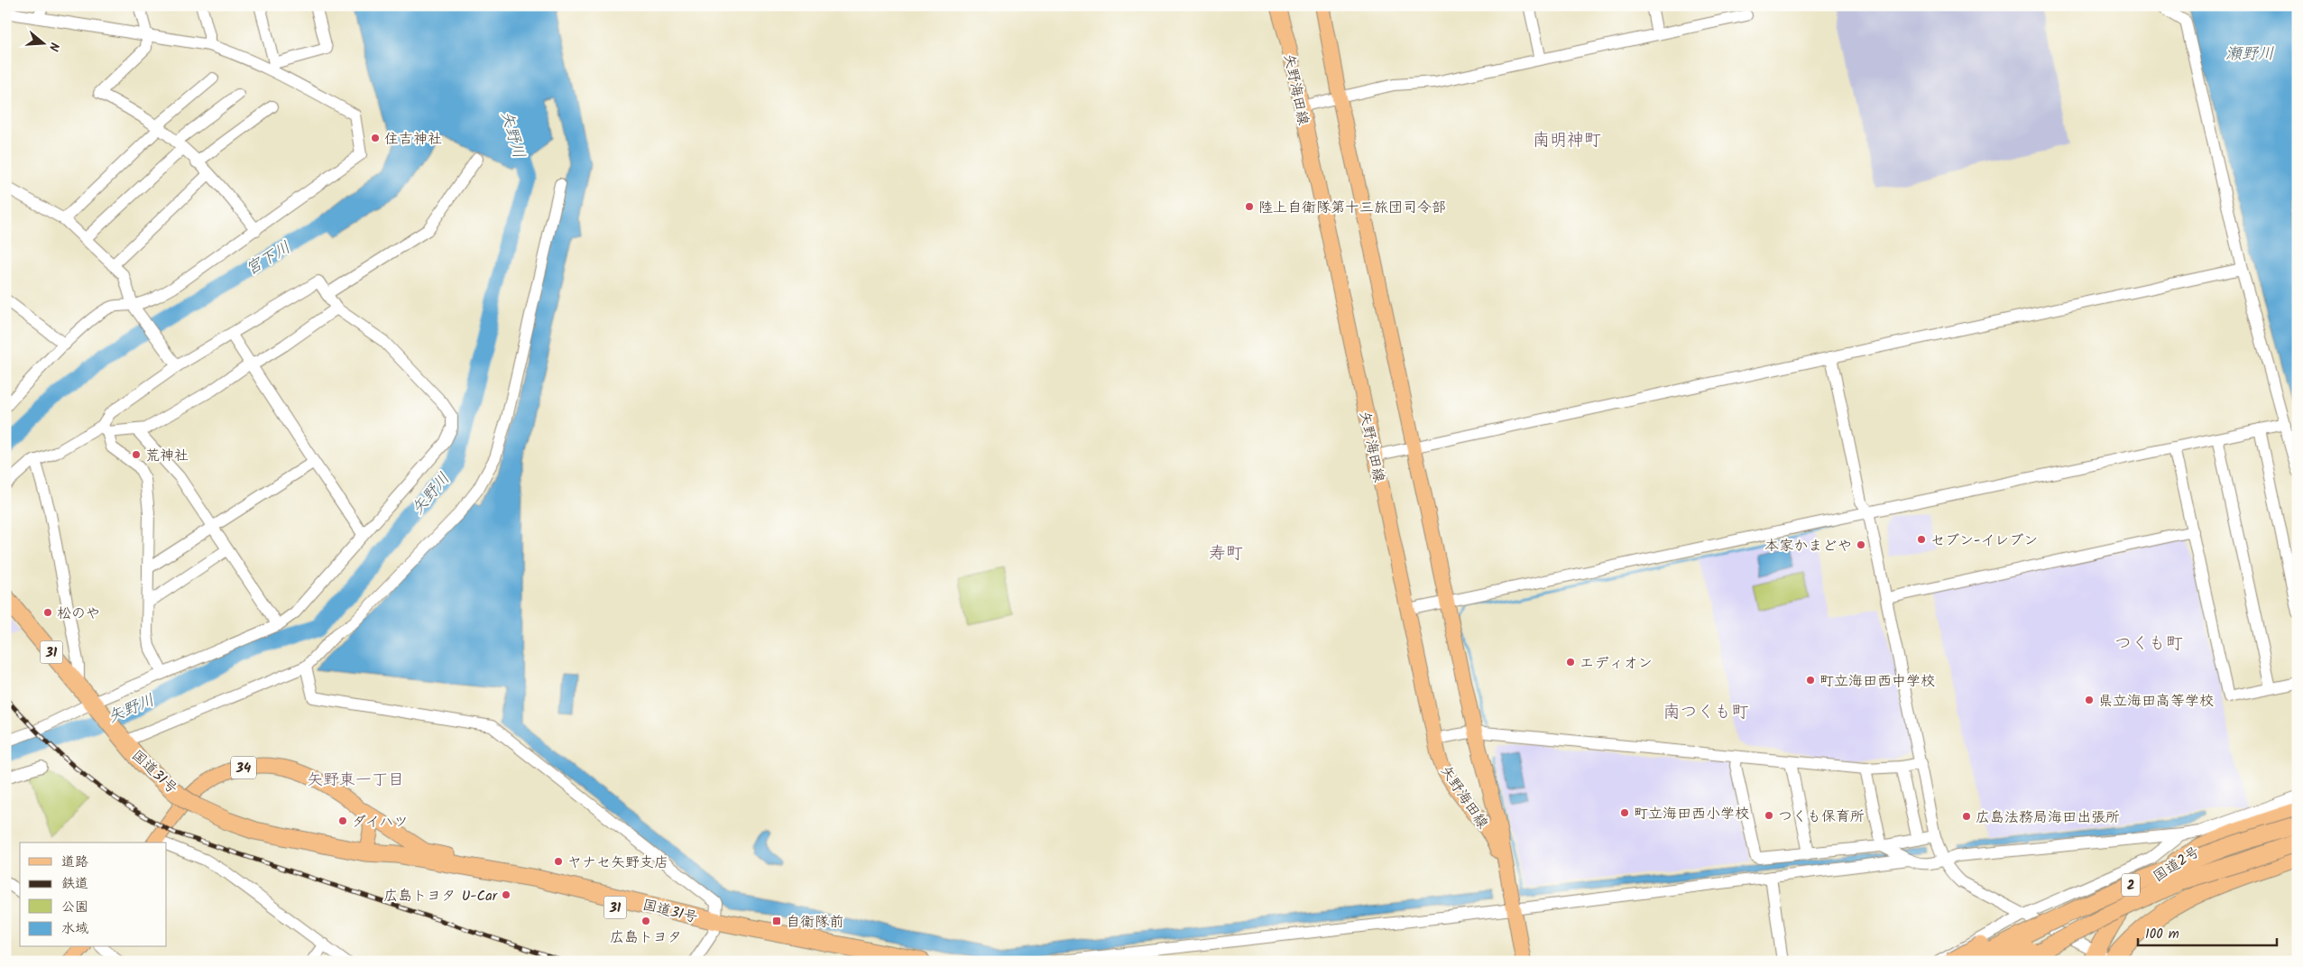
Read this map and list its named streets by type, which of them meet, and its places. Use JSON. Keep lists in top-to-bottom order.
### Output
{
  "streets": {
    "highway": [
      "31",
      "国道31号",
      "国道2号",
      "2"
    ],
    "main road": ["矢野海田線", "34"]
  },
  "crossings": [
    ["34", "国道31号"],
    ["国道2号", "2"]
  ],
  "districts": [
    "南明神町",
    "寿町",
    "つくも町",
    "南つくも町",
    "矢野東一丁目"
  ],
  "water": ["瀬野川", "矢野川", "宮下川"],
  "places": {
    "other": [
      "住吉神社",
      "陸上自衛隊第十三旅団司令部",
      "荒神社",
      "セブン-イレブン",
      "本家かまどや",
      "松のや",
      "エディオン",
      "町立海田西中学校",
      "県立海田高等学校",
      "町立海田西小学校",
      "つくも保育所",
      "広島法務局海田出張所",
      "ダイハツ",
      "ヤナセ矢野支店",
      "広島トヨタ U-Car",
      "広島トヨタ"
    ],
    "transit": ["自衛隊前"]
  },
  "legend": [
    "道路",
    "鉄道",
    "公園",
    "水域"
  ],
  "scale_bar": "100 m",
  "north": "right"
}
